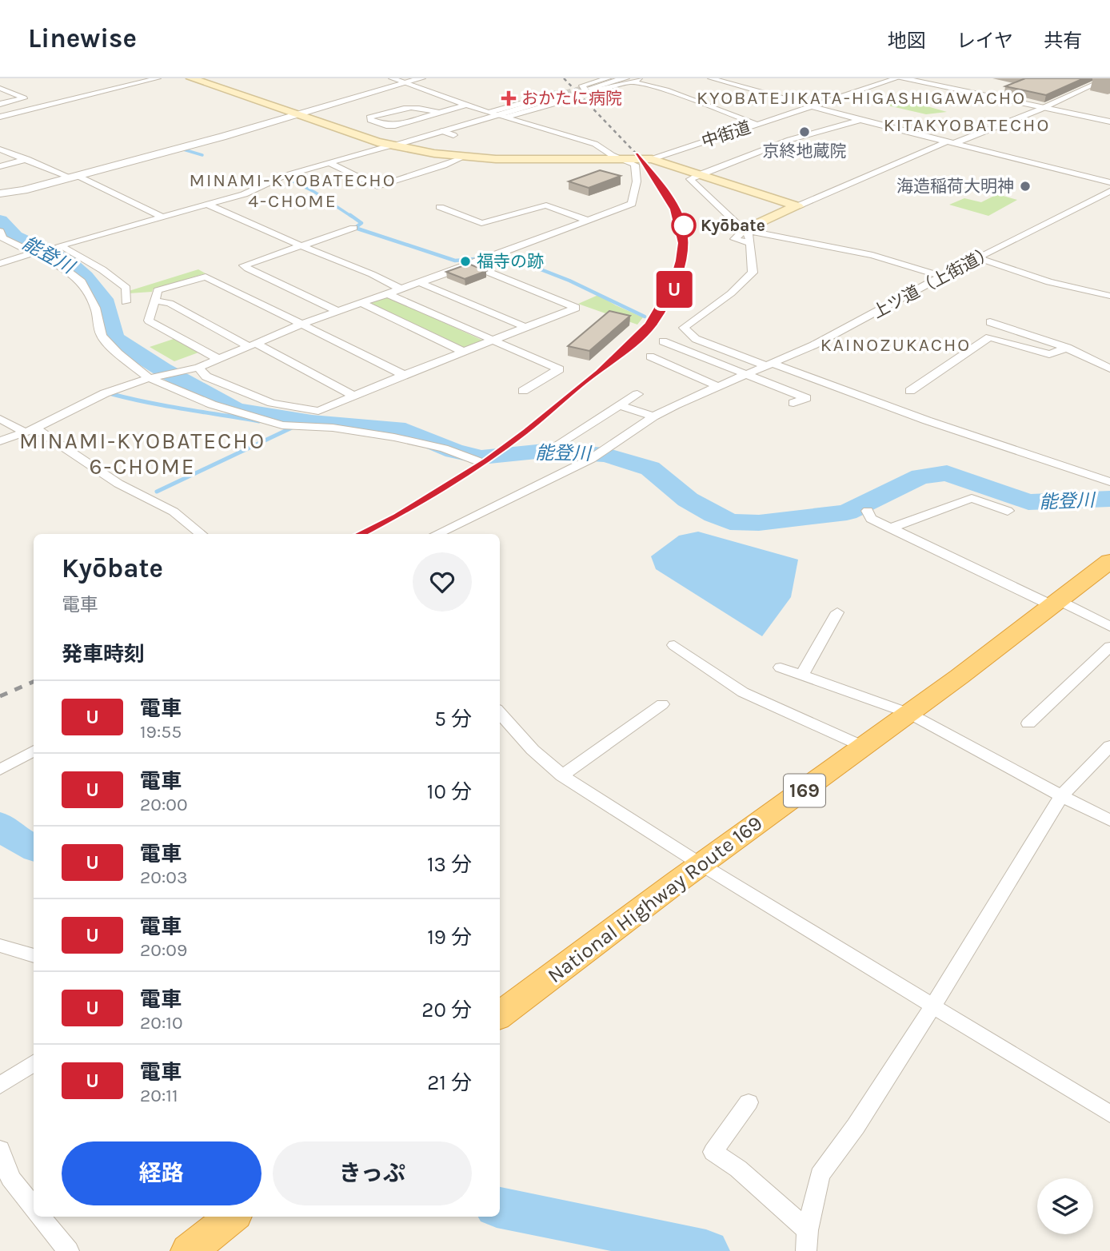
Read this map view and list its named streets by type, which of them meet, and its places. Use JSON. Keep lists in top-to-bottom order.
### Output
{
  "streets": {
    "highway": ["169", "National Highway Route 169"],
    "street": ["中街道", "上ツ道（上街道）"]
  },
  "districts": [
    "KYOBATEJIKATA-HIGASHIGAWACHO",
    "KITAKYOBATECHO",
    "MINAMI-KYOBATECHO 4-CHOME",
    "KAINOZUKACHO",
    "MINAMI-KYOBATECHO 6-CHOME"
  ],
  "water": ["能登川"],
  "places": {
    "health": ["おかたに病院"],
    "other": [
      "京終地蔵院",
      "海造稲荷大明神",
      "Kyōbate",
      "福寺の跡"
    ]
  },
  "page": {
    "header": "Linewise",
    "nav": ["地図", "レイヤ", "共有"],
    "on_map": "U",
    "heading": [
      ["Kyōbate", "電車"],
      "発車時刻"
    ],
    "list": [
      {
        "mark": "U",
        "name": "電車",
        "note": "19:55",
        "value": "5 分"
      },
      {
        "mark": "U",
        "name": "電車",
        "note": "20:00",
        "value": "10 分"
      },
      {
        "mark": "U",
        "name": "電車",
        "note": "20:03",
        "value": "13 分"
      },
      {
        "mark": "U",
        "name": "電車",
        "note": "20:09",
        "value": "19 分"
      },
      {
        "mark": "U",
        "name": "電車",
        "note": "20:10",
        "value": "20 分"
      },
      {
        "mark": "U",
        "name": "電車",
        "note": "20:11",
        "value": "21 分"
      }
    ],
    "buttons": ["経路", "きっぷ"]
  }
}
